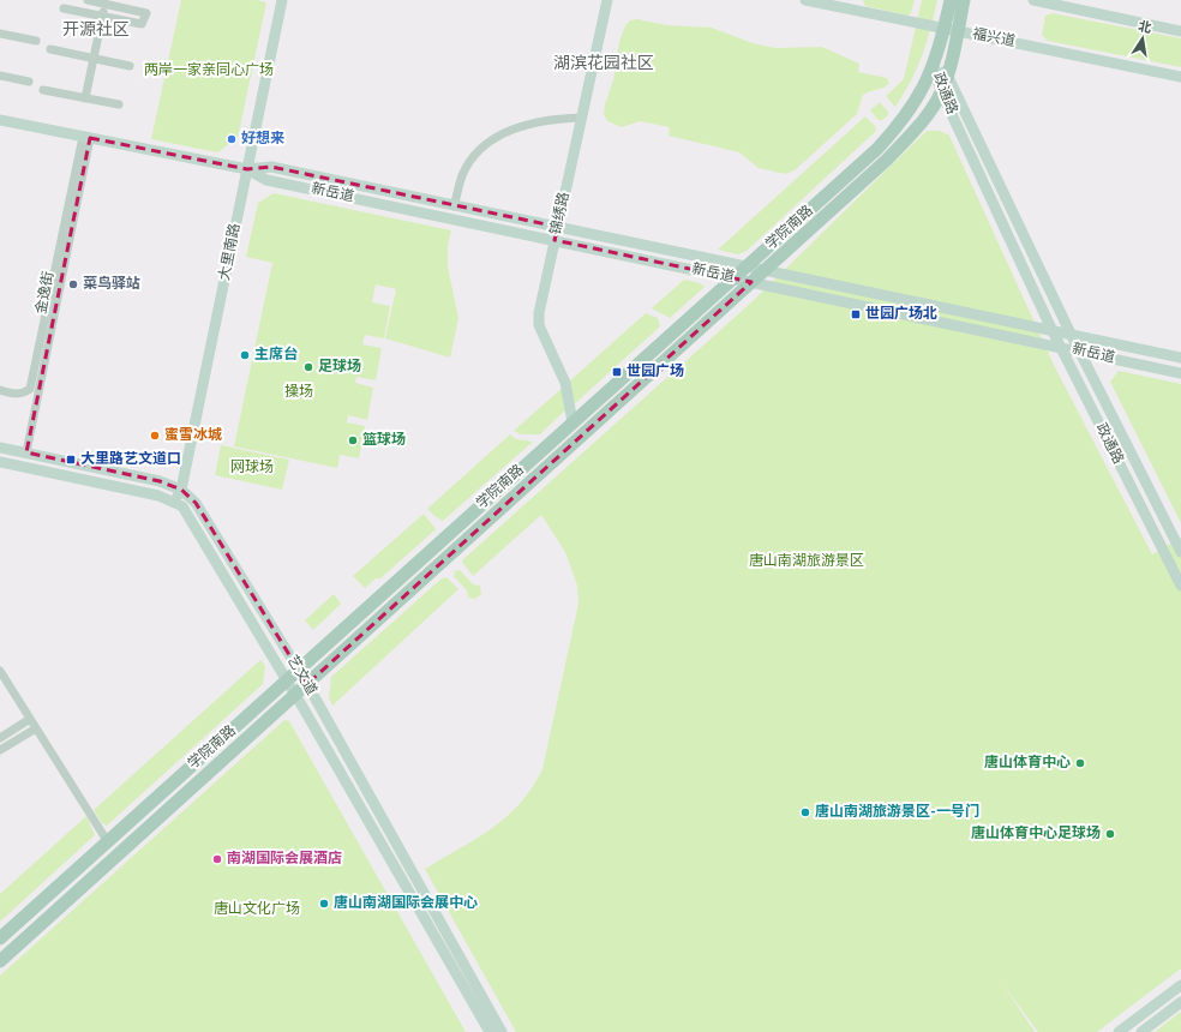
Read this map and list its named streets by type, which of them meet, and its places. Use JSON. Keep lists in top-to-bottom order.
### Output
{
  "streets": {
    "main road": [
      "福兴道",
      "政通路",
      "新岳道",
      "锦绣路",
      "学院南路",
      "大里南路",
      "艺文道"
    ],
    "street": ["金逸街"]
  },
  "crossings": [
    ["福兴道", "学院南路"],
    ["政通路", "新岳道"],
    ["政通路", "学院南路"],
    ["新岳道", "锦绣路"],
    ["新岳道", "学院南路"],
    ["新岳道", "大里南路"],
    ["新岳道", "金逸街"],
    ["锦绣路", "学院南路"],
    ["学院南路", "艺文道"],
    ["大里南路", "艺文道"],
    ["金逸街", "艺文道"]
  ],
  "districts": ["开源社区", "湖滨花园社区"],
  "parks": [
    "两岸一家亲同心广场",
    "操场",
    "网球场",
    "唐山南湖旅游景区",
    "唐山文化广场"
  ],
  "places": {
    "other": [
      "好想来",
      "菜鸟驿站",
      "主席台",
      "足球场",
      "蜜雪冰城",
      "篮球场",
      "唐山体育中心",
      "唐山南湖旅游景区-一号门",
      "唐山体育中心足球场",
      "南湖国际会展酒店",
      "唐山南湖国际会展中心"
    ],
    "transit": ["世园广场北", "世园广场", "大里路艺文道口"]
  },
  "north": "top"
}
